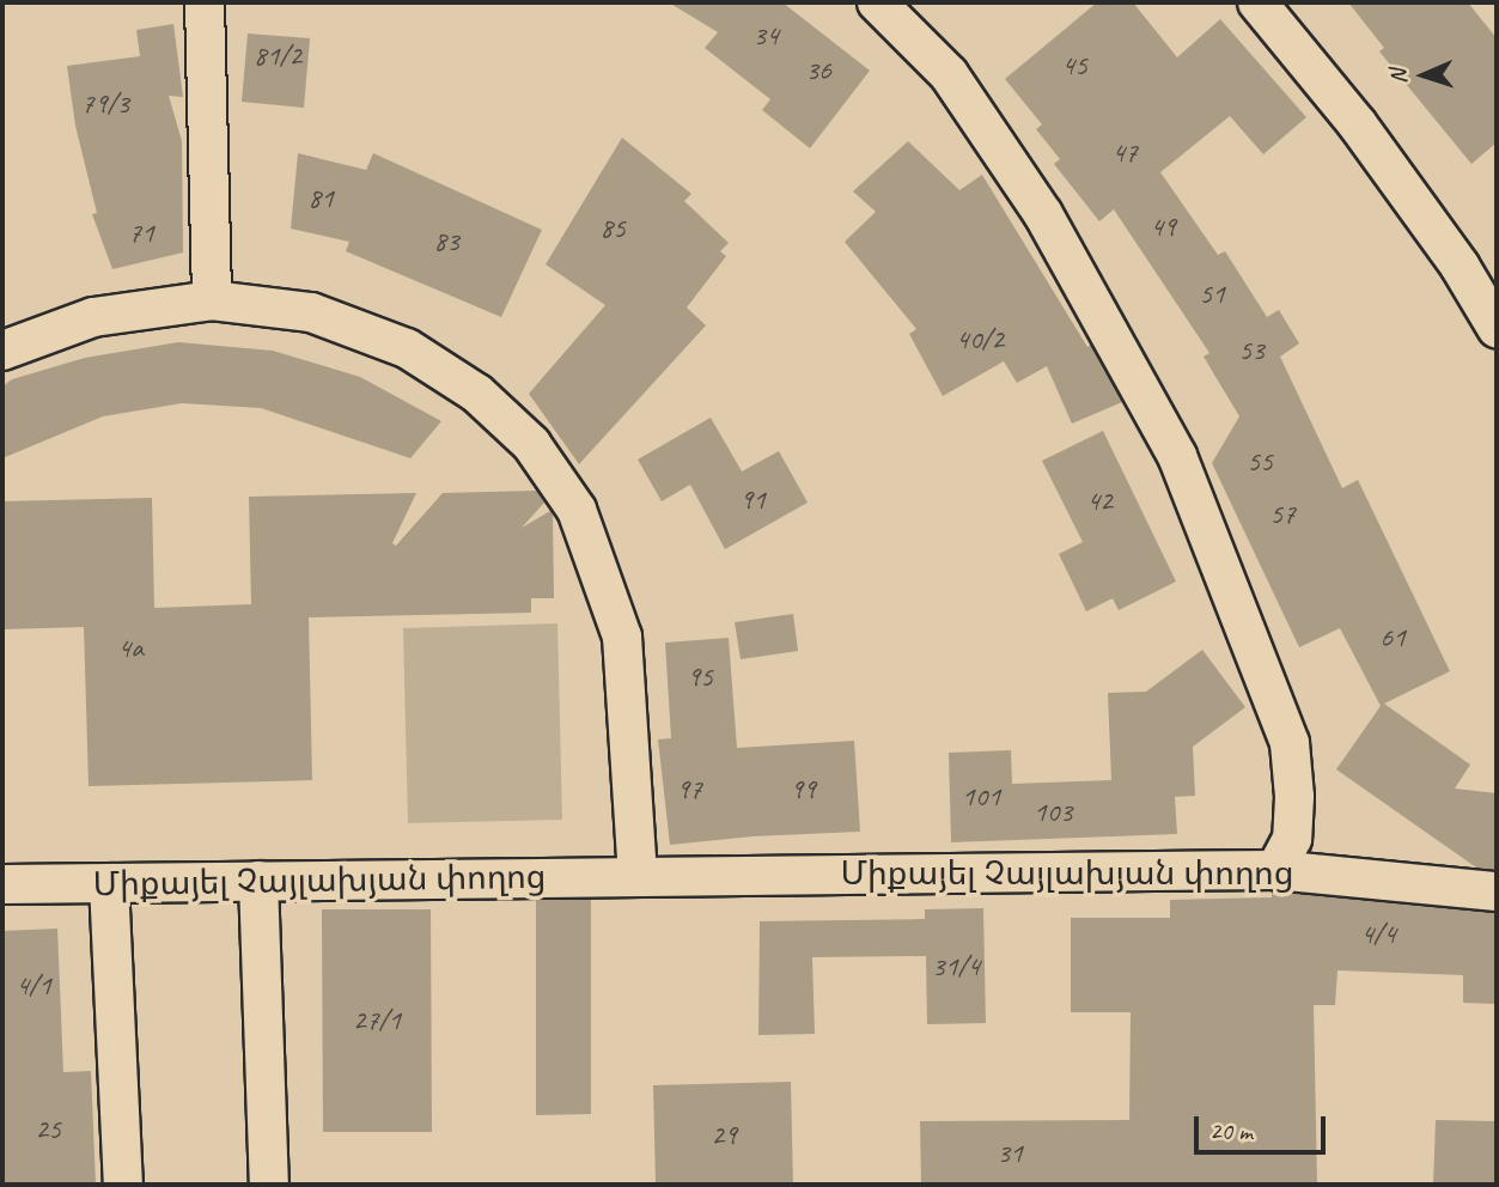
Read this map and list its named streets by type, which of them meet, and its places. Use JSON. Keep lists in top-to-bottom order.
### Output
{
  "streets": {
    "street": ["Միքայել Չայլախյան փողոց"]
  },
  "house_numbers": [
    "34",
    "81/2",
    "45",
    "36",
    "79/3",
    "47",
    "81",
    "49",
    "85",
    "71",
    "83",
    "51",
    "40/2",
    "53",
    "55",
    "91",
    "42",
    "57",
    "61",
    "4a",
    "95",
    "97",
    "99",
    "101",
    "103",
    "4/4",
    "31/4",
    "4/1",
    "27/1",
    "25",
    "29",
    "31"
  ],
  "scale_bar": "20 m",
  "north": "left"
}
